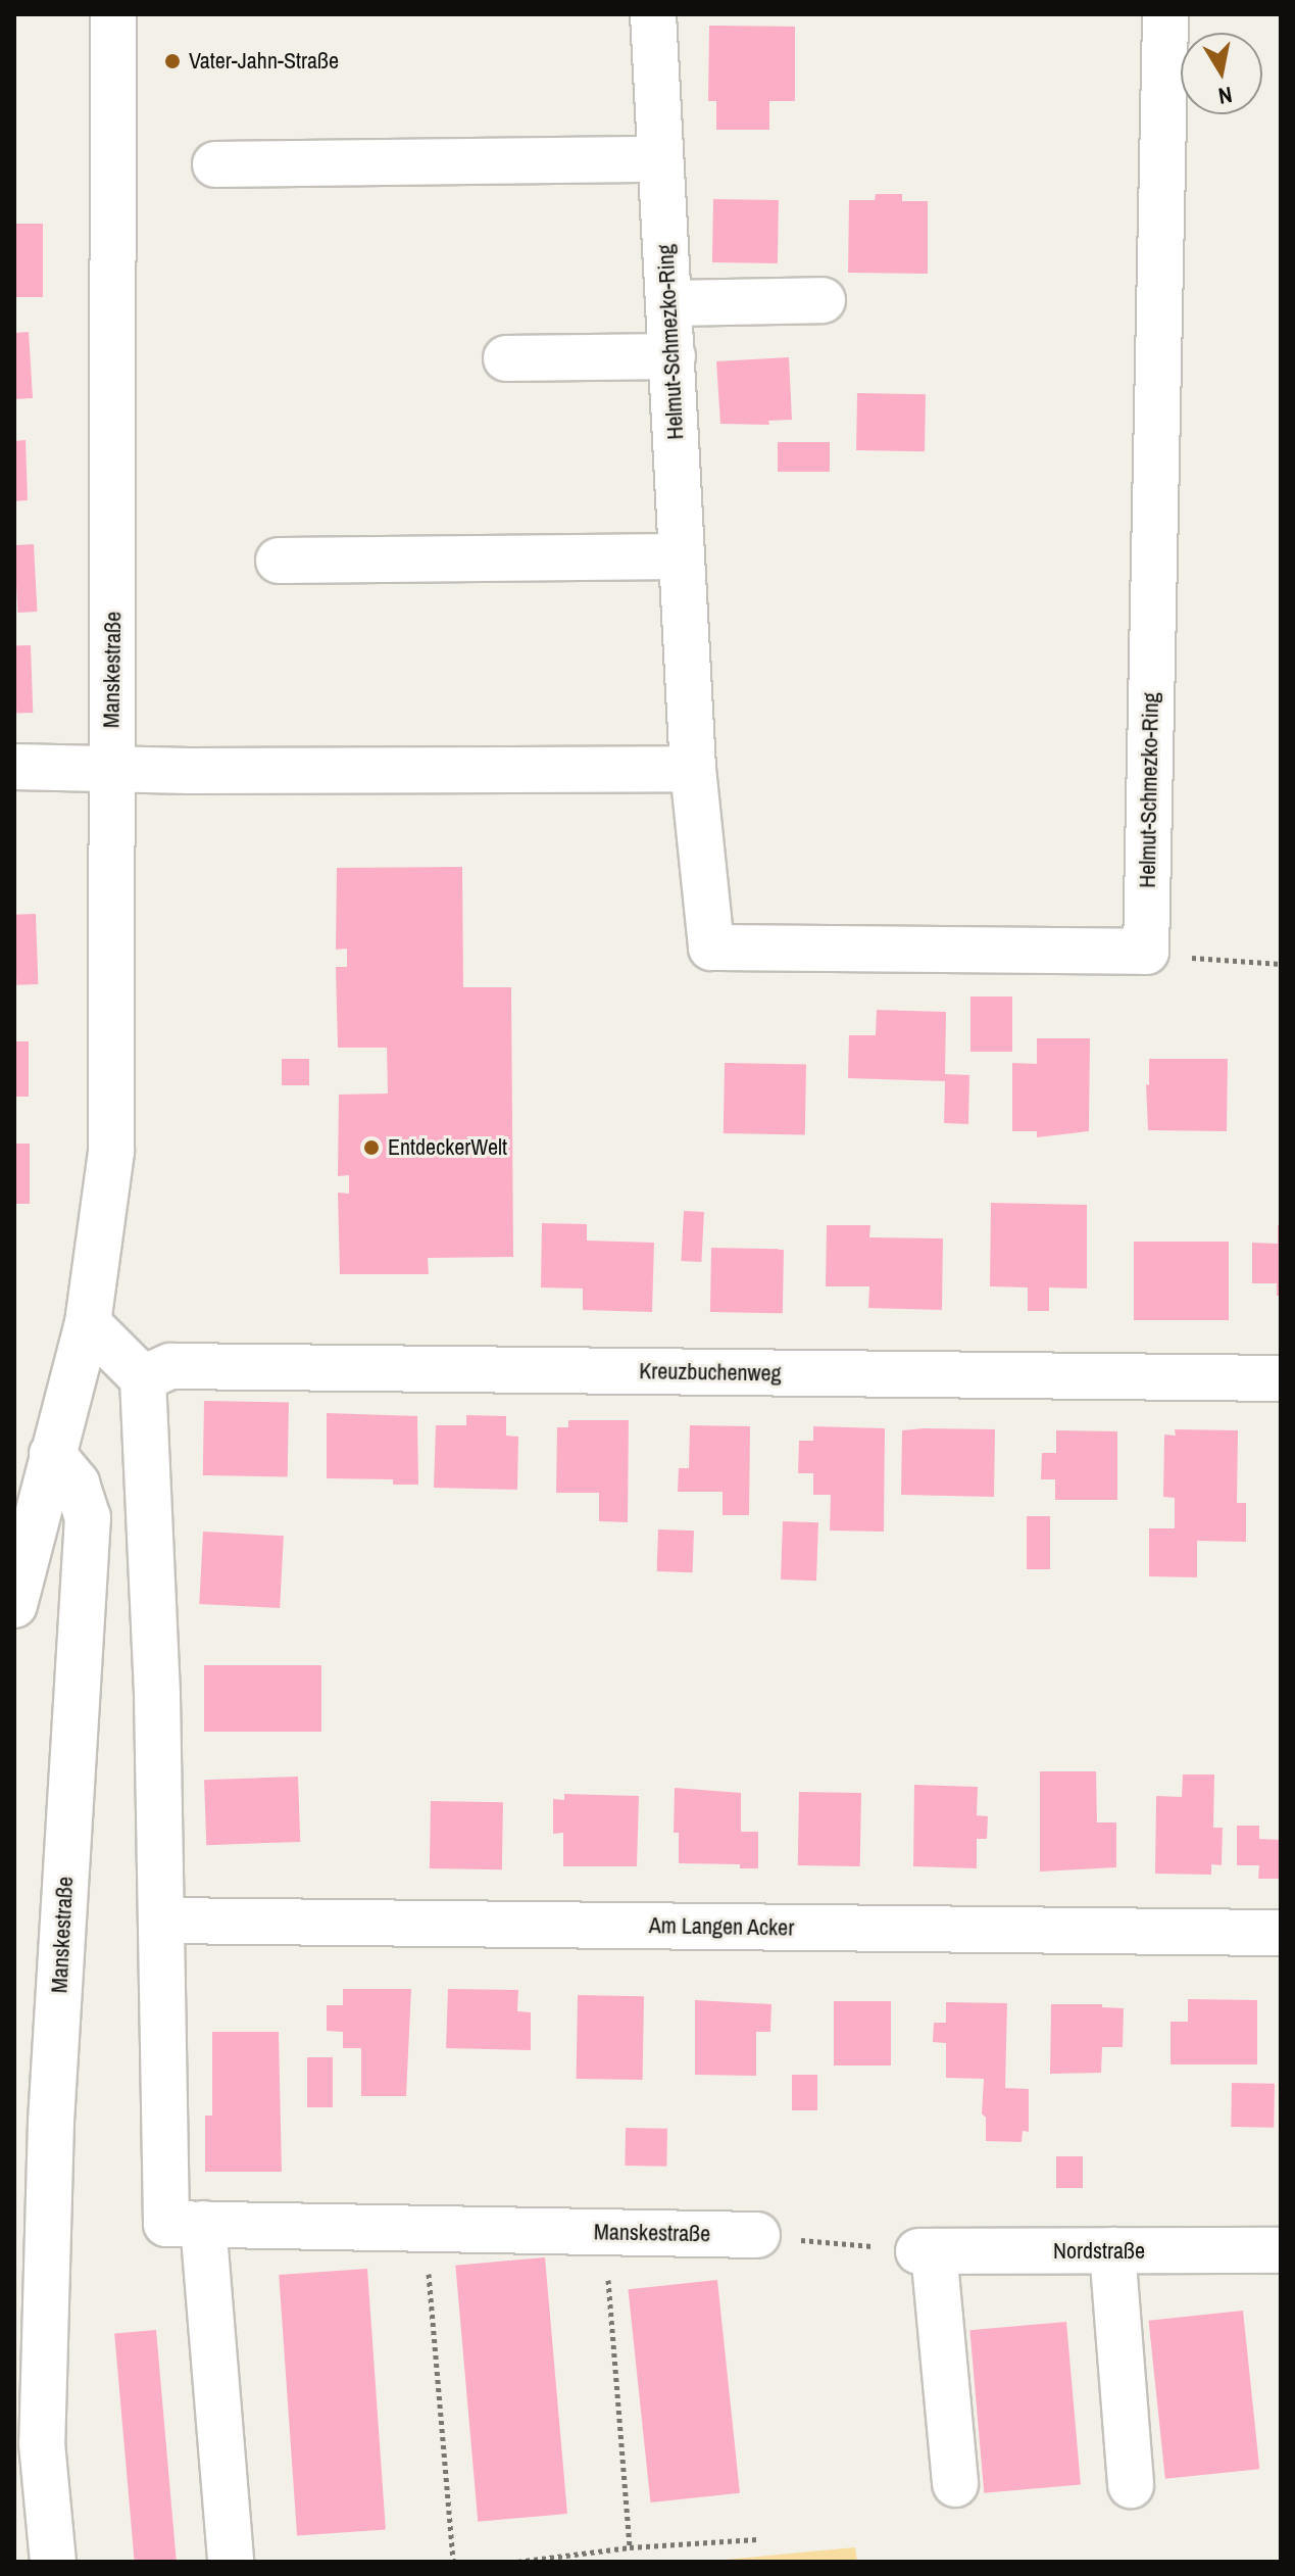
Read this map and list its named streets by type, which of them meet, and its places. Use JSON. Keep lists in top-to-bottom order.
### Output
{
  "streets": {
    "street": [
      "Helmut-Schmezko-Ring",
      "Manskestraße",
      "Kreuzbuchenweg",
      "Am Langen Acker",
      "Nordstraße"
    ]
  },
  "crossings": [
    ["Manskestraße", "Kreuzbuchenweg"],
    ["Manskestraße", "Am Langen Acker"]
  ],
  "places": ["Vater-Jahn-Straße", "EntdeckerWelt"],
  "north": "bottom"
}
